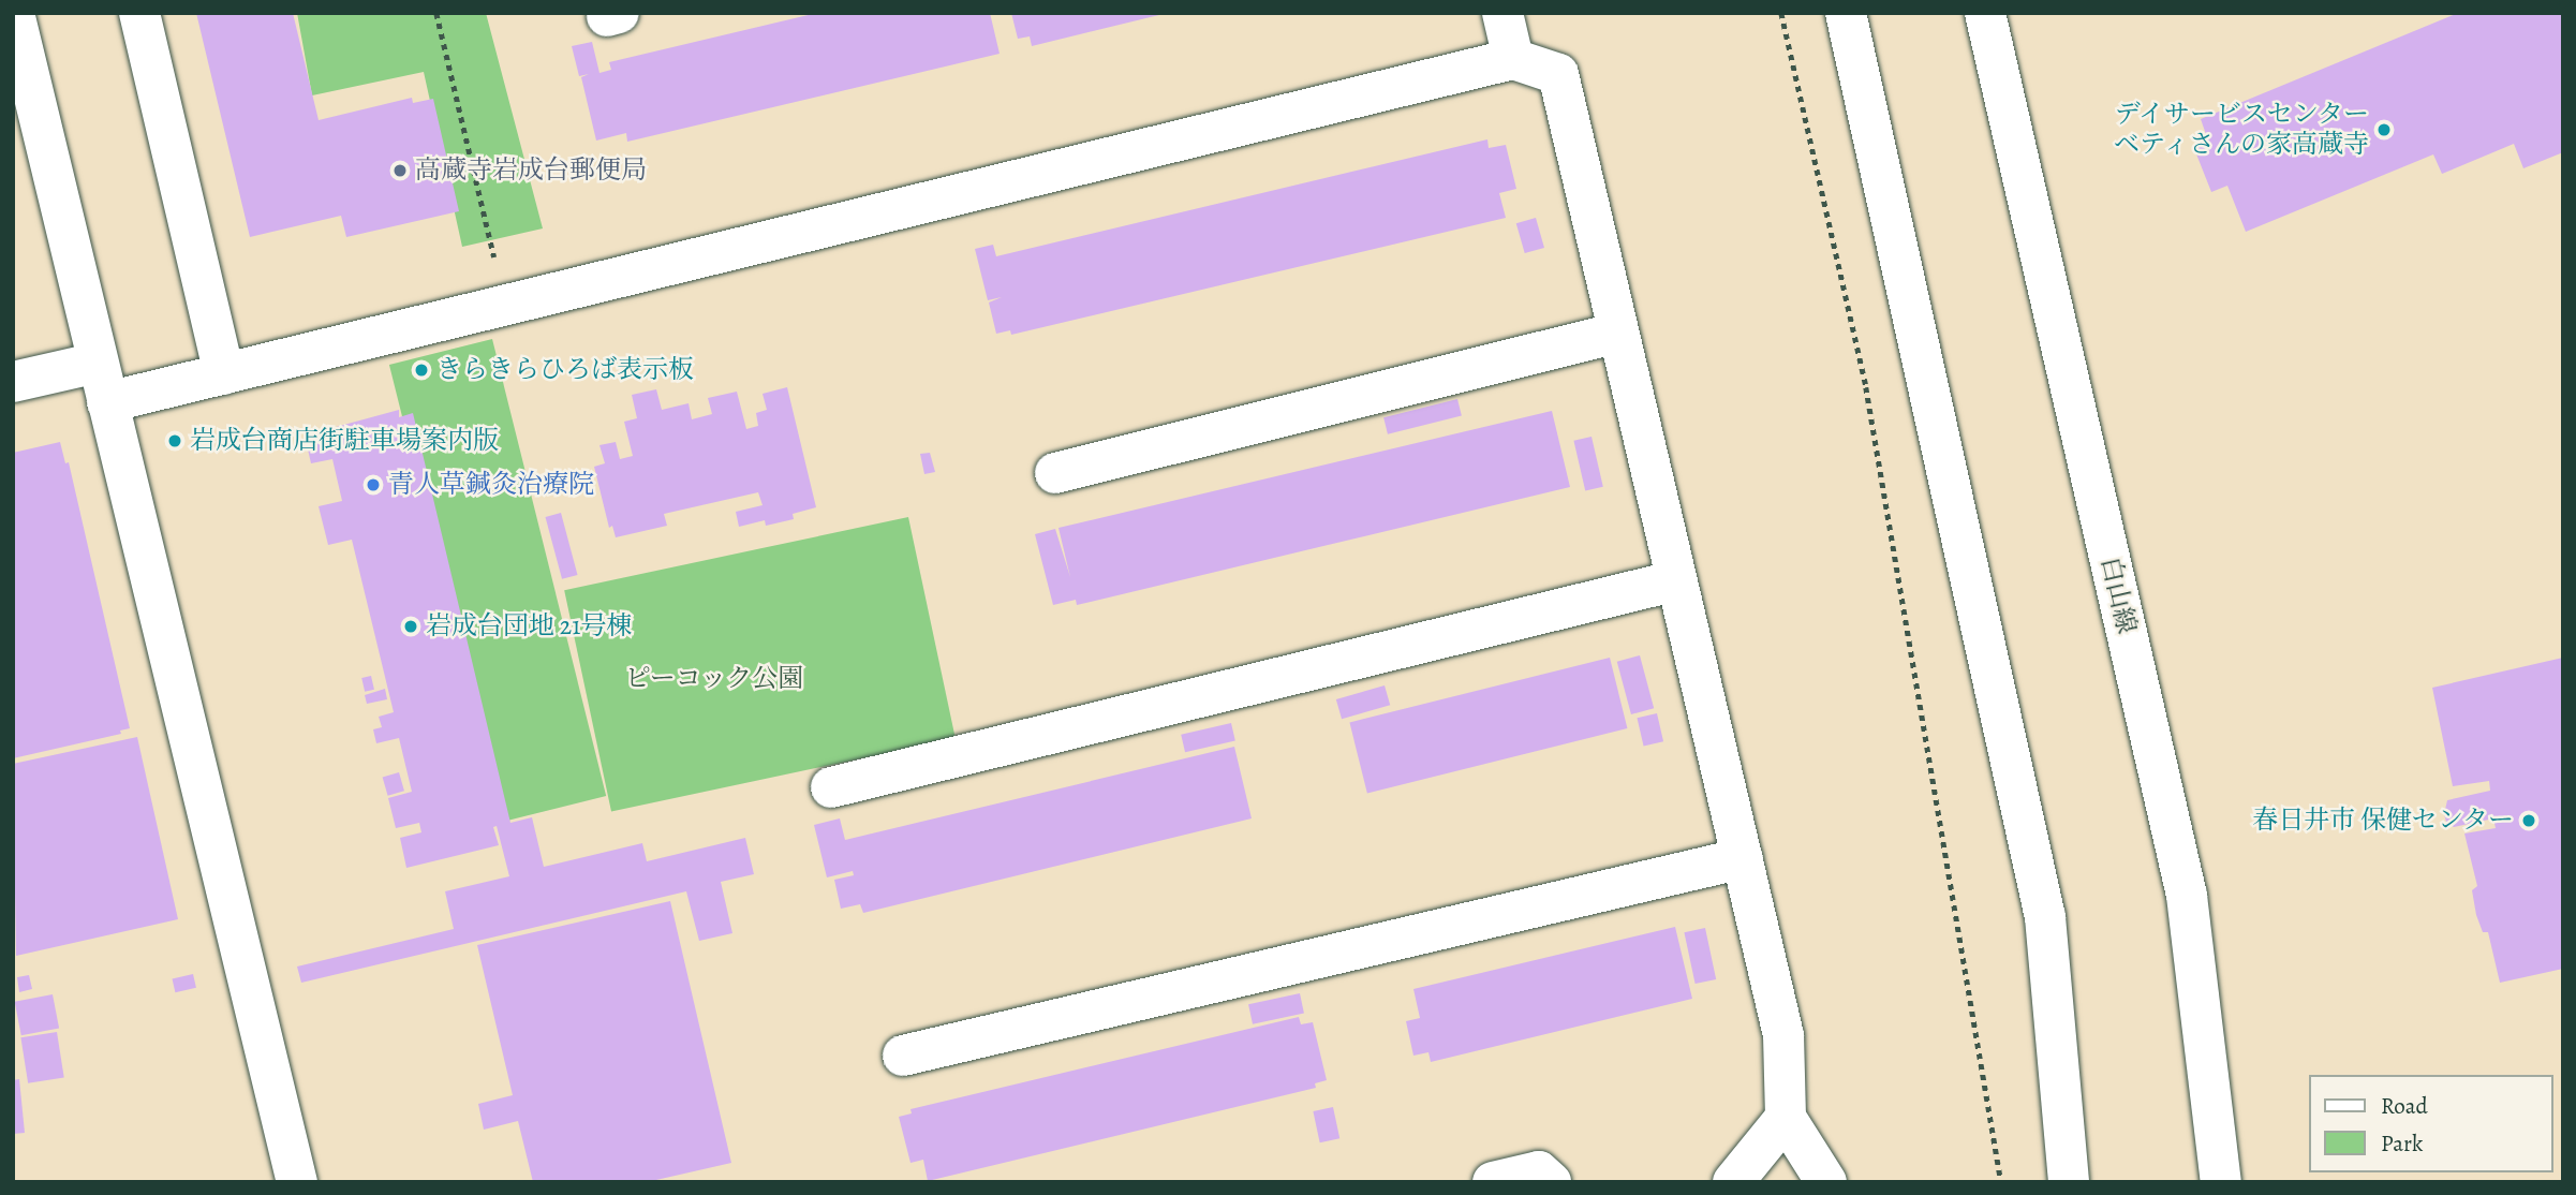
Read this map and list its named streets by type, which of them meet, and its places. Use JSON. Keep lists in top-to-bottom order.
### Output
{
  "streets": {
    "street": ["白山線"]
  },
  "parks": ["ピーコック公園"],
  "places": [
    "デイサービスセンター ベティさんの家高蔵寺",
    "高蔵寺岩成台郵便局",
    "きらきらひろば表示板",
    "岩成台商店街駐車場案内版",
    "青人草鍼灸治療院",
    "岩成台団地 21号棟",
    "春日井市 保健センター"
  ],
  "legend": ["Road", "Park"]
}
